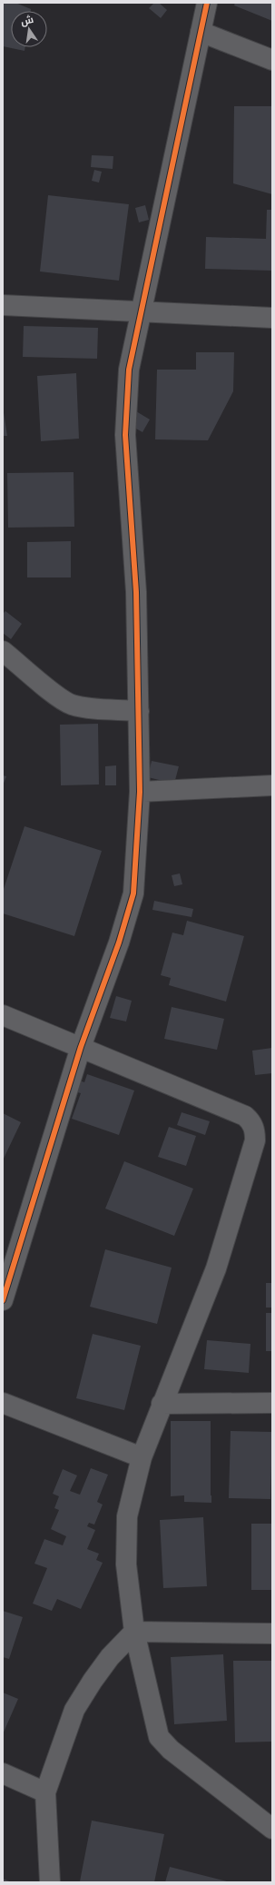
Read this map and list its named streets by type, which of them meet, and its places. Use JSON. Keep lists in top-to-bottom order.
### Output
{
  "north": "top"
}
